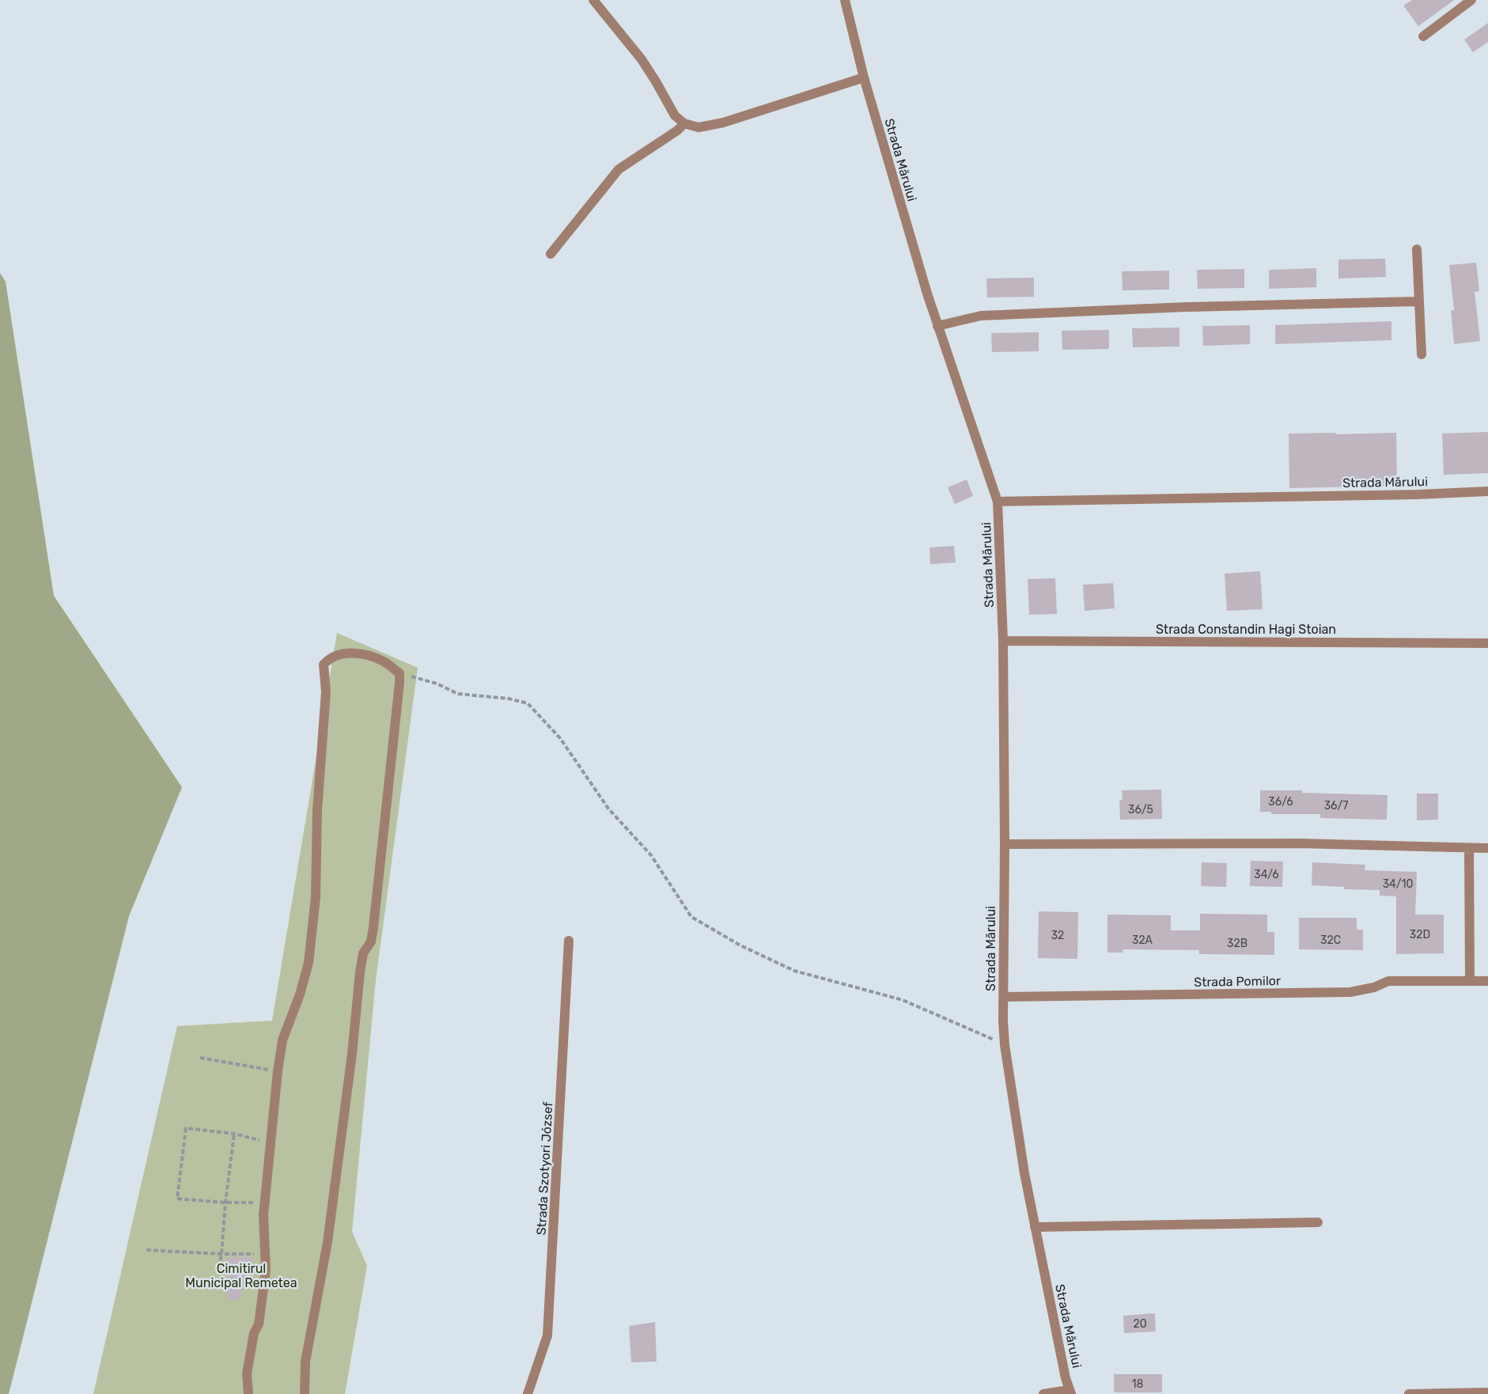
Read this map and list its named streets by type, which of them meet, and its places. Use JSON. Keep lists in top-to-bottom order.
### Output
{
  "streets": {
    "street": [
      "Strada Mărului",
      "Strada Constandin Hagi Stoian",
      "Strada Pomilor",
      "Strada Szotyori József"
    ]
  },
  "crossings": [
    ["Strada Mărului", "Strada Constandin Hagi Stoian"],
    ["Strada Mărului", "Strada Pomilor"]
  ],
  "parks": ["Cimitirul Municipal Remetea"],
  "house_numbers": [
    "36/6",
    "36/7",
    "36/5",
    "34/6",
    "34/10",
    "32D",
    "32",
    "32A",
    "32C",
    "32B",
    "20",
    "18"
  ]
}
